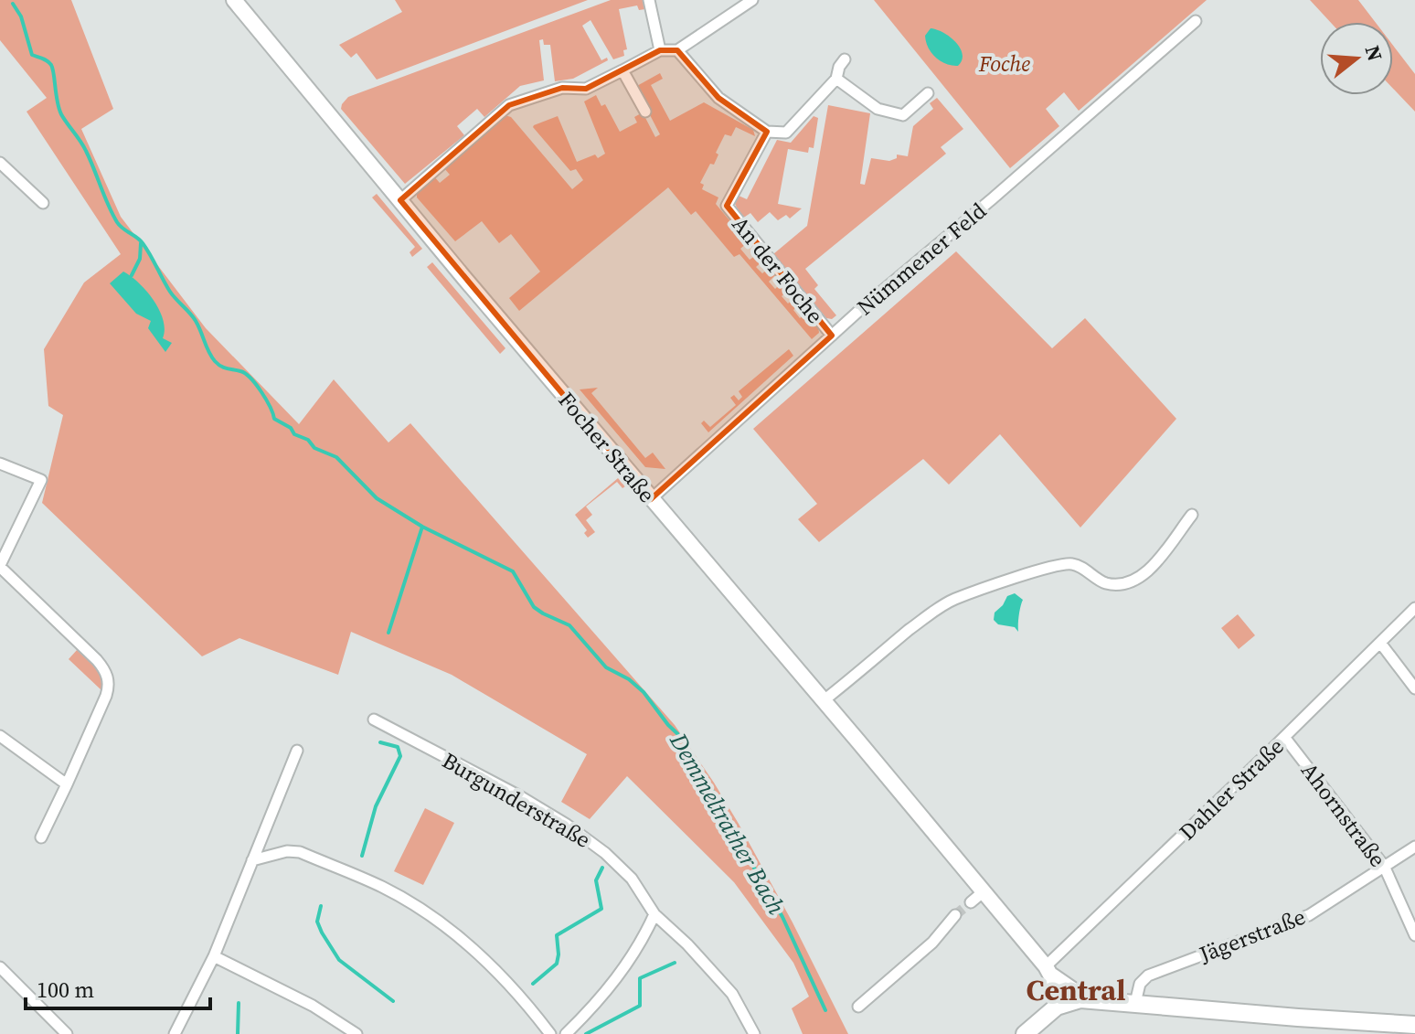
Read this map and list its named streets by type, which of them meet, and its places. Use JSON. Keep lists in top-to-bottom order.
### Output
{
  "streets": {
    "main road": ["Focher Straße"],
    "street": [
      "Nümmener Feld",
      "An der Foche",
      "Dahler Straße",
      "Burgunderstraße",
      "Ahornstraße",
      "Jägerstraße"
    ]
  },
  "crossings": [
    ["Nümmener Feld", "An der Foche"],
    ["Nümmener Feld", "Focher Straße"],
    ["Focher Straße", "Dahler Straße"],
    ["Dahler Straße", "Ahornstraße"],
    ["Ahornstraße", "Jägerstraße"]
  ],
  "districts": ["Central"],
  "water": ["Demmeltrather Bach"],
  "parks": ["Foche"],
  "scale_bar": "100 m",
  "north": "right"
}
